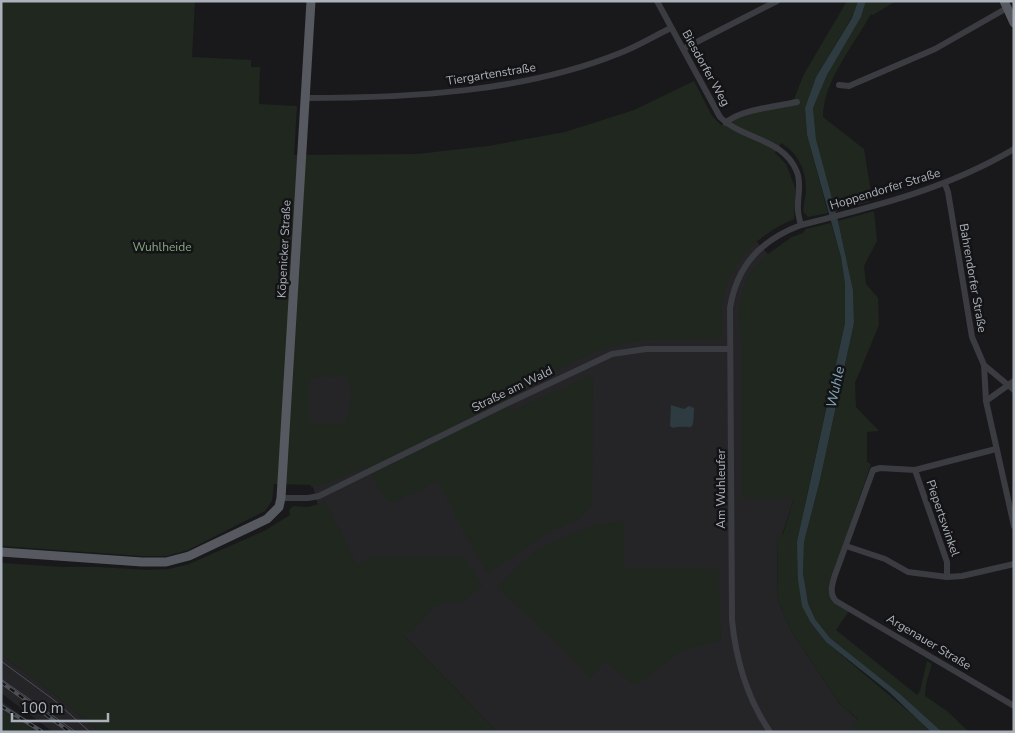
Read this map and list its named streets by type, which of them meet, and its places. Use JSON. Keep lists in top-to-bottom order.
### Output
{
  "streets": {
    "main road": ["Köpenicker Straße"],
    "street": [
      "Biesdorfer Weg",
      "Tiergartenstraße",
      "Hoppendorfer Straße",
      "Bahrendorfer Straße",
      "Straße am Wald",
      "Am Wuhleufer",
      "Piepertswinkel",
      "Argenauer Straße"
    ]
  },
  "crossings": [
    ["Biesdorfer Weg", "Tiergartenstraße"],
    ["Biesdorfer Weg", "Hoppendorfer Straße"],
    ["Tiergartenstraße", "Köpenicker Straße"],
    ["Hoppendorfer Straße", "Bahrendorfer Straße"],
    ["Hoppendorfer Straße", "Am Wuhleufer"],
    ["Köpenicker Straße", "Straße am Wald"],
    ["Straße am Wald", "Am Wuhleufer"],
    ["Piepertswinkel", "Argenauer Straße"]
  ],
  "water": ["Wuhle"],
  "parks": ["Wuhlheide"],
  "scale_bar": "100 m"
}
